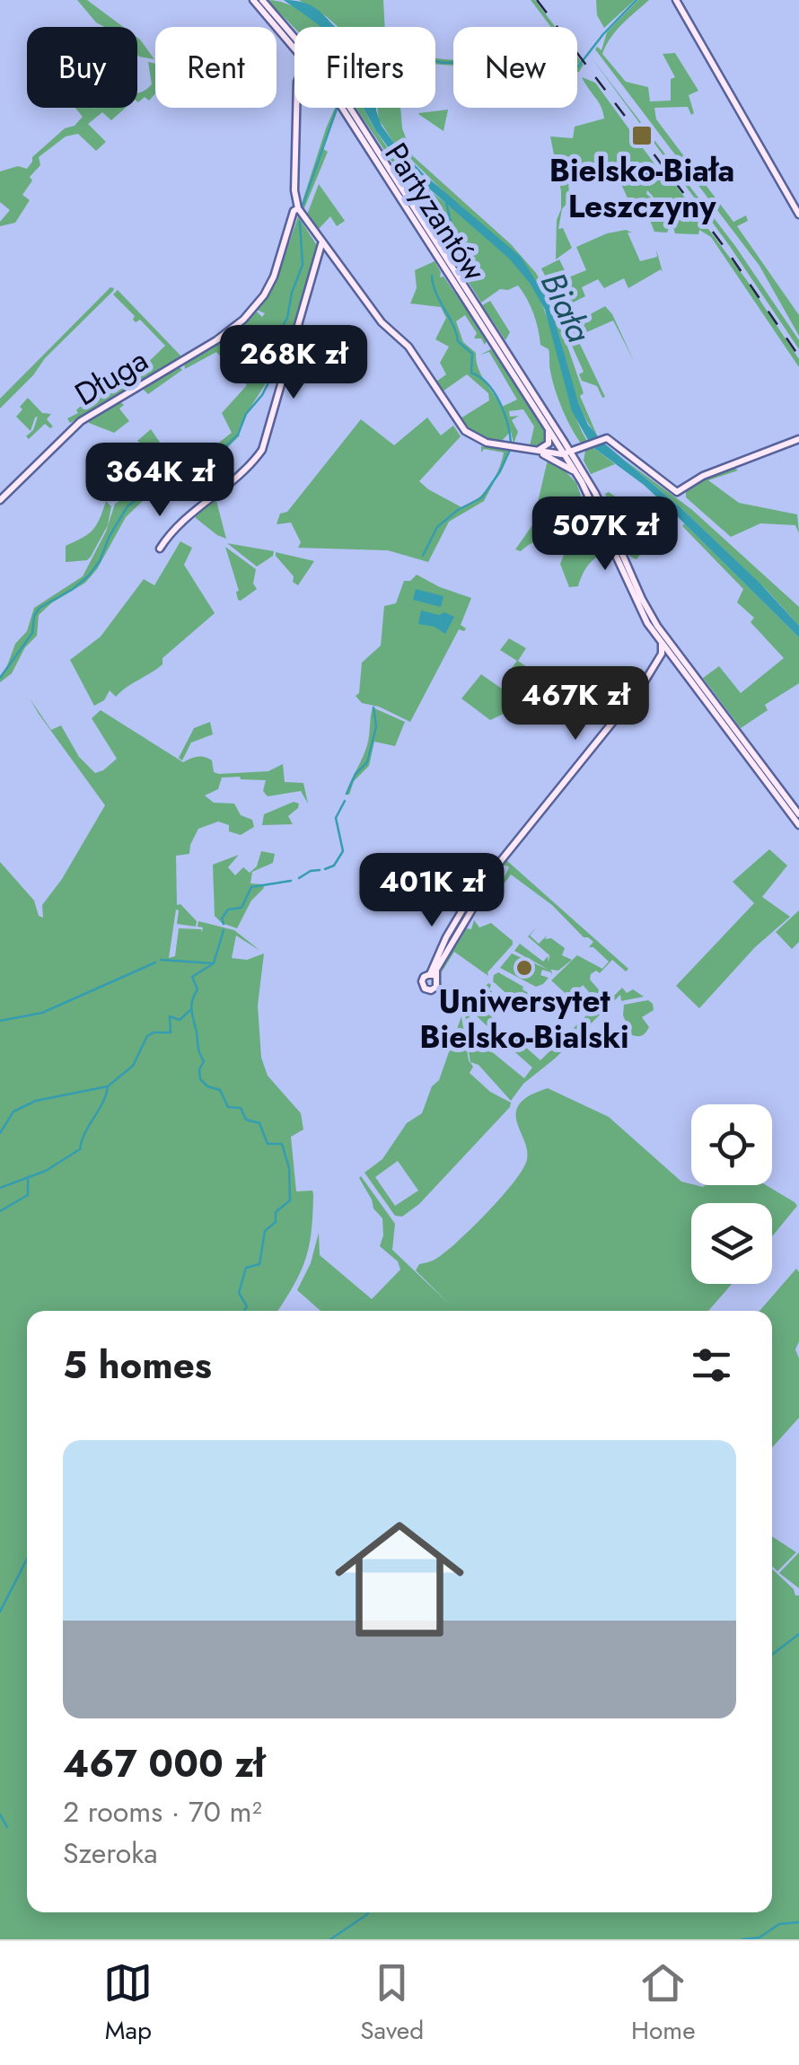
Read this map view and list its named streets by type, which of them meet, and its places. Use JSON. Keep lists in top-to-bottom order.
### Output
{
  "streets": {
    "main road": ["Partyzantów", "Długa"]
  },
  "water": ["Biała"],
  "places": {
    "transit": ["Bielsko-Biała Leszczyny"],
    "other": ["Uniwersytet Bielsko-Bialski"]
  },
  "page": {
    "chip": [
      "Buy",
      "Rent",
      "Filters",
      "New"
    ],
    "price": [
      "268K zł",
      "364K zł",
      "507K zł",
      "467K zł",
      "401K zł"
    ],
    "heading": "5 homes",
    "list": [
      {
        "name": "467 000 zł",
        "note": "2 rooms · 70 m² · Szeroka"
      }
    ],
    "tabs": ["Map", "Saved", "Home"]
  }
}
